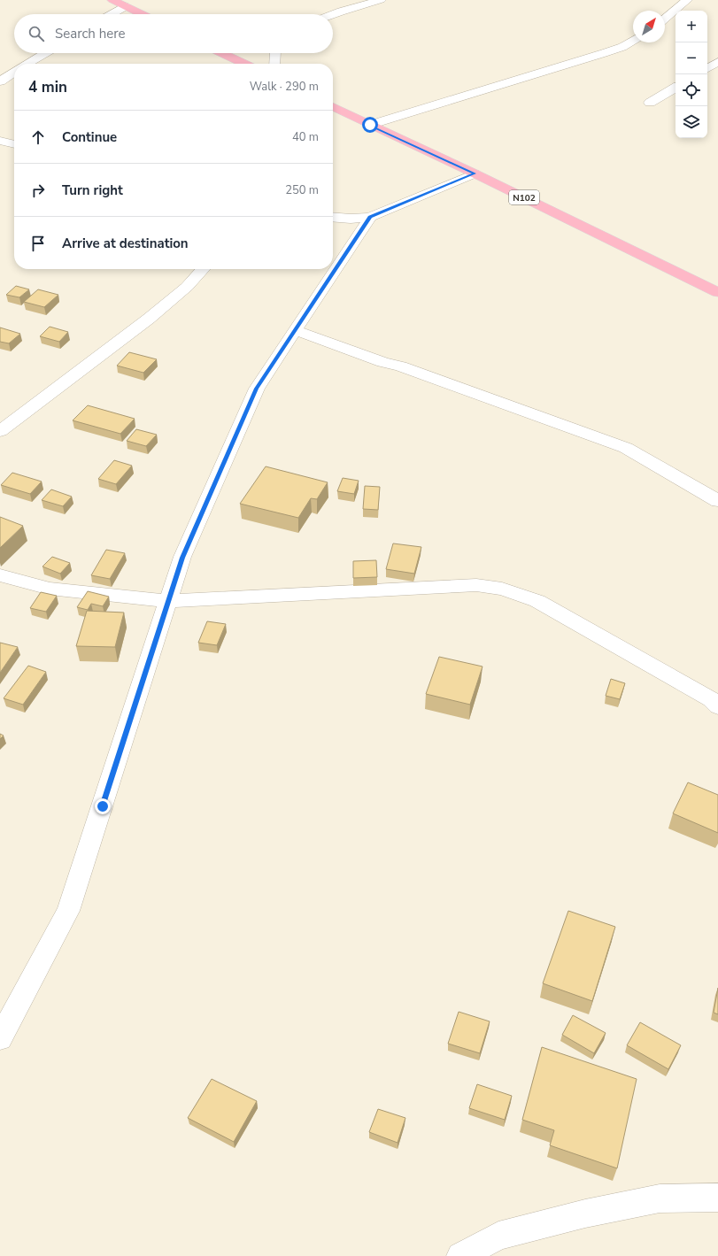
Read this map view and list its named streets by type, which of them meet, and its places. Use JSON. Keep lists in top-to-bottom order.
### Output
{
  "streets": {
    "main road": ["N102"]
  },
  "north": "top right",
  "page": {
    "map_buttons": ["+", "−"],
    "search": "Search here",
    "heading": ["4 min", "Walk · 290 m"],
    "list": [
      ["Continue", "40 m"],
      ["Turn right", "250 m"],
      "Arrive at destination"
    ]
  }
}
